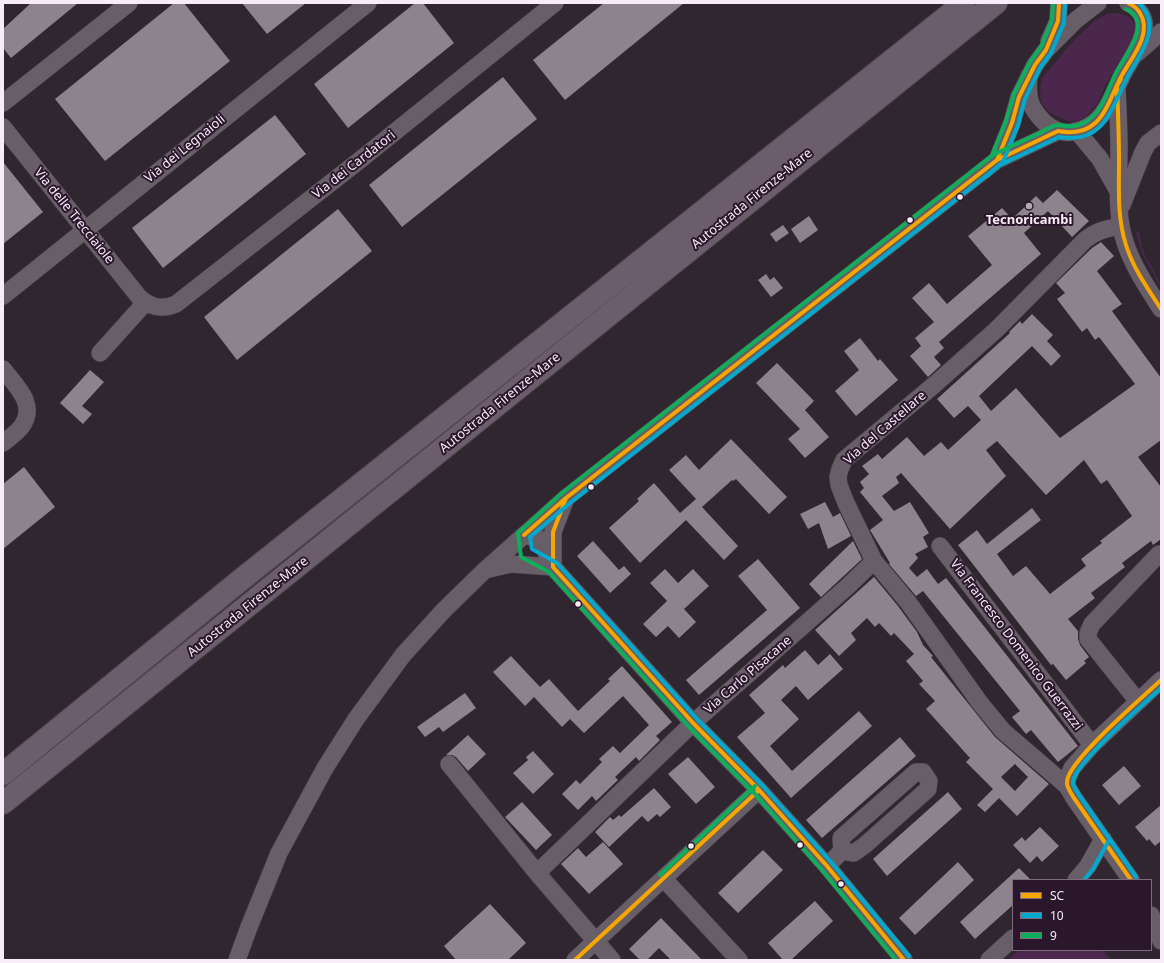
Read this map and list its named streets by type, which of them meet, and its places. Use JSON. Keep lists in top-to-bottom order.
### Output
{
  "streets": {
    "highway": ["Autostrada Firenze-Mare"],
    "street": [
      "Via dei Legnaioli",
      "Via dei Cardatori",
      "Via delle Trecciaiole",
      "Via del Castellare",
      "Via Francesco Domenico Guerrazzi",
      "Via Carlo Pisacane"
    ]
  },
  "crossings": [
    ["Via dei Legnaioli", "Via delle Trecciaiole"],
    ["Via dei Cardatori", "Via delle Trecciaiole"],
    ["Via del Castellare", "Via Carlo Pisacane"]
  ],
  "places": ["Tecnoricambi"],
  "lines": ["transit line SC", "transit line 10", "transit line 9"],
  "legend": ["SC", "10", "9"]
}
